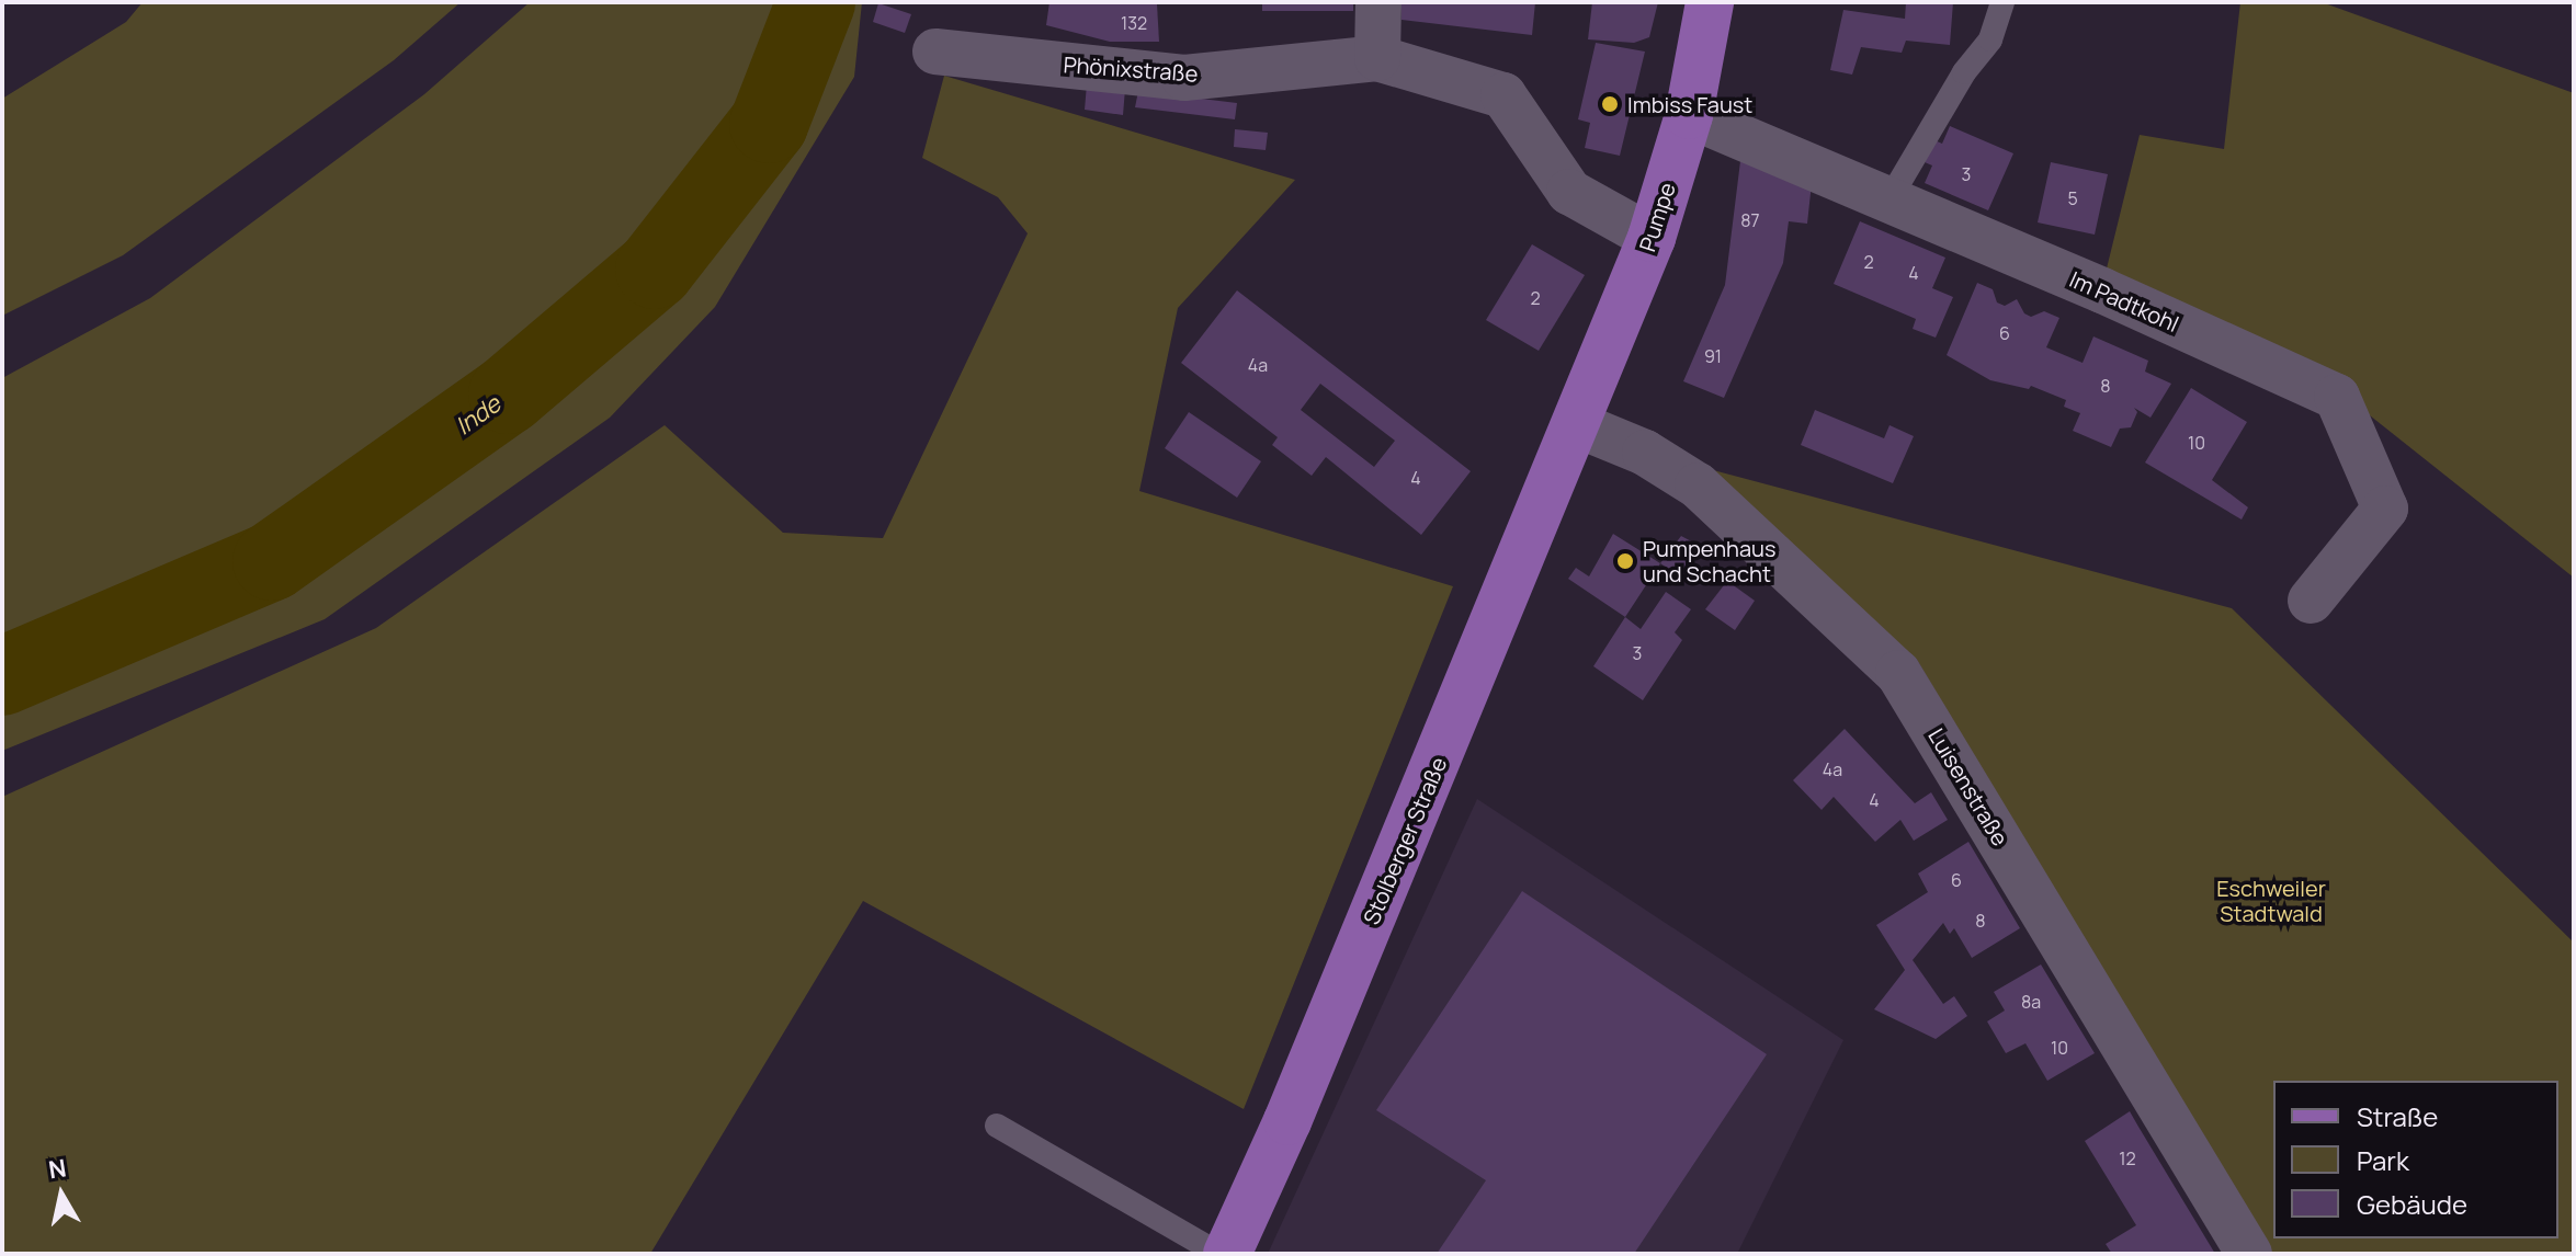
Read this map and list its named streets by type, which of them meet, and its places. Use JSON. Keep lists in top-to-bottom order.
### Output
{
  "streets": {
    "main road": ["Pumpe", "Stolberger Straße"],
    "street": ["Phönixstraße", "Im Padtkohl", "Luisenstraße"]
  },
  "crossings": [
    ["Phönixstraße", "Pumpe"],
    ["Pumpe", "Im Padtkohl"],
    ["Pumpe", "Luisenstraße"],
    ["Pumpe", "Stolberger Straße"],
    ["Luisenstraße", "Stolberger Straße"]
  ],
  "water": ["Inde"],
  "parks": ["Eschweiler Stadtwald"],
  "places": ["Imbiss Faust", "Pumpenhaus und Schacht"],
  "house_numbers": [
    "132",
    "3",
    "5",
    "87",
    "2",
    "4",
    "2",
    "6",
    "91",
    "4a",
    "8",
    "10",
    "4",
    "3",
    "4a",
    "4",
    "6",
    "8",
    "8a",
    "10",
    "12"
  ],
  "legend": ["Straße", "Park", "Gebäude"],
  "north": "top"
}
